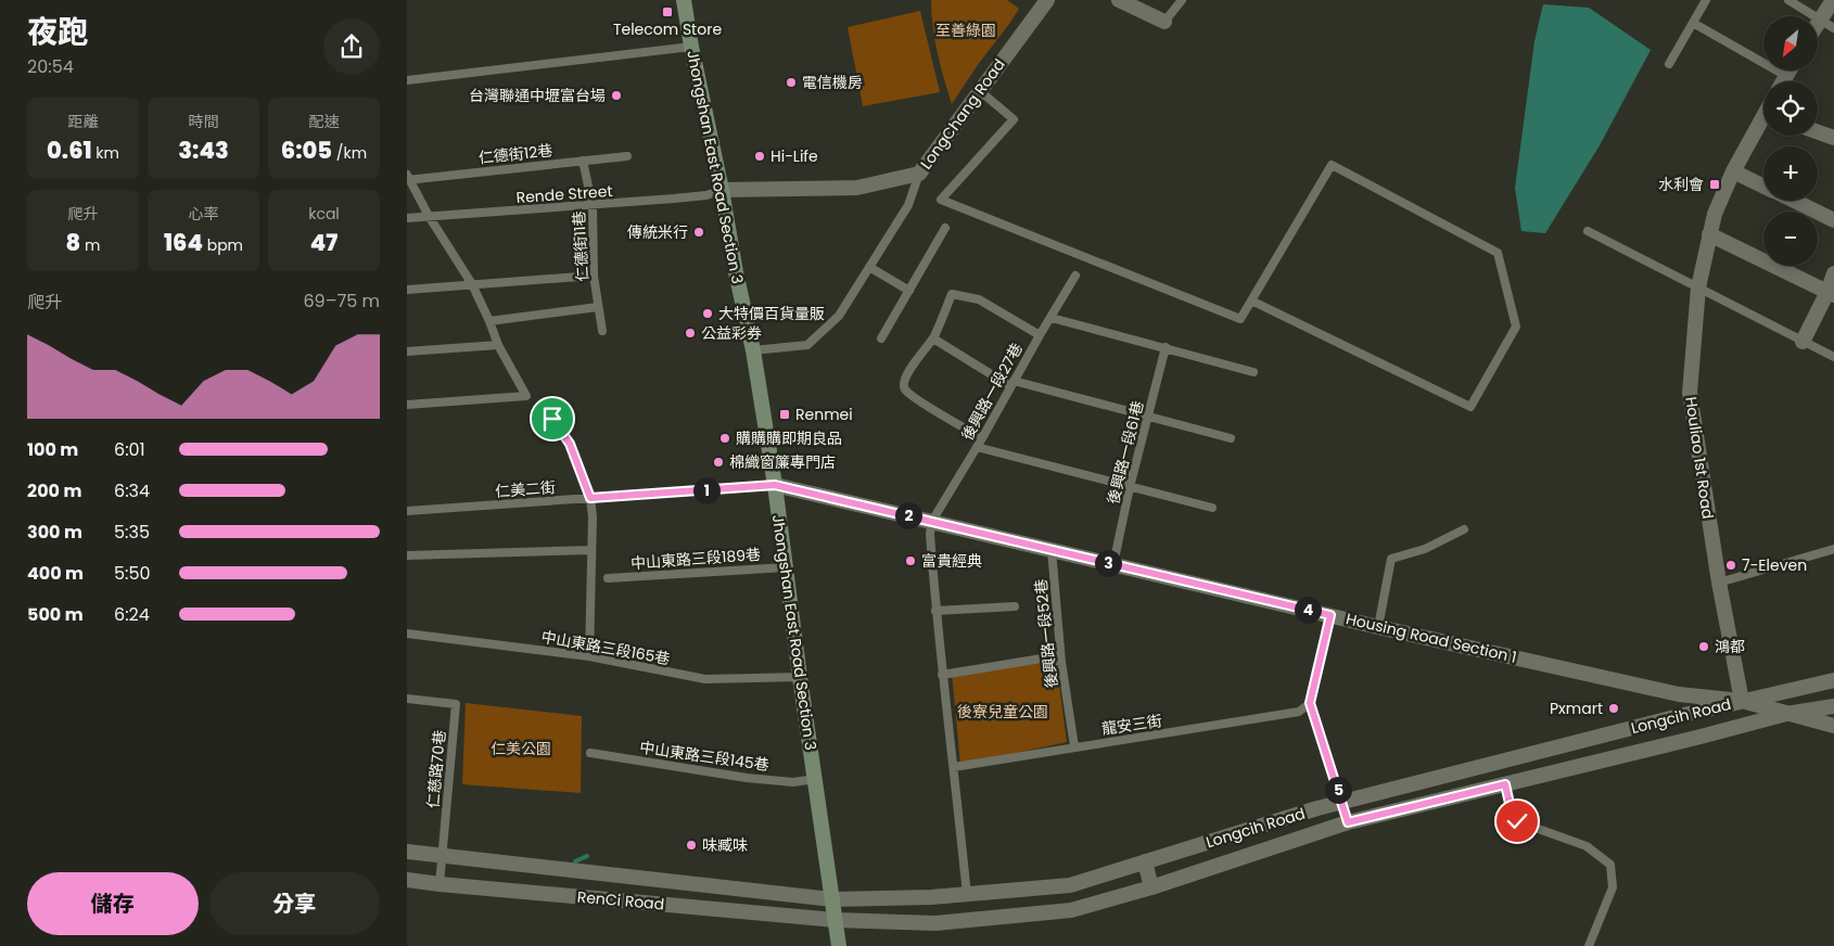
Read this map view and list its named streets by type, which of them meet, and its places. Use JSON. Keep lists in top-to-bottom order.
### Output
{
  "streets": {
    "main road": ["Jhongshan East Road Section 3"],
    "street": [
      "LongChang Road",
      "Houliao 1st Road",
      "Housing Road Section 1",
      "Longcih Road",
      "RenCi Road"
    ],
    "lane": [
      "仁德街12巷",
      "Rende Street",
      "仁德街11巷",
      "後興路一段27巷",
      "後興路一段61巷",
      "仁美二街",
      "中山東路三段189巷",
      "後興路一段52巷",
      "中山東路三段165巷",
      "龍安三街",
      "中山東路三段145巷",
      "仁慈路70巷"
    ]
  },
  "crossings": [
    ["LongChang Road", "Jhongshan East Road Section 3"],
    ["LongChang Road", "Rende Street"],
    ["仁德街12巷", "仁德街11巷"],
    ["Jhongshan East Road Section 3", "Rende Street"],
    ["Jhongshan East Road Section 3", "仁美二街"],
    ["Jhongshan East Road Section 3", "中山東路三段189巷"],
    ["Jhongshan East Road Section 3", "Housing Road Section 1"],
    ["Jhongshan East Road Section 3", "中山東路三段165巷"],
    ["Jhongshan East Road Section 3", "Longcih Road"],
    ["Jhongshan East Road Section 3", "中山東路三段145巷"],
    ["Jhongshan East Road Section 3", "RenCi Road"],
    ["Rende Street", "仁德街11巷"],
    ["後興路一段27巷", "Housing Road Section 1"],
    ["後興路一段61巷", "Housing Road Section 1"],
    ["Houliao 1st Road", "Housing Road Section 1"],
    ["Houliao 1st Road", "Longcih Road"],
    ["仁美二街", "Housing Road Section 1"],
    ["後興路一段52巷", "Housing Road Section 1"],
    ["後興路一段52巷", "龍安三街"],
    ["Housing Road Section 1", "Longcih Road"],
    ["Longcih Road", "RenCi Road"],
    ["仁慈路70巷", "RenCi Road"]
  ],
  "parks": ["至善綠園", "後寮兒童公園", "仁美公園"],
  "places": {
    "transit": ["Telecom Store", "水利會", "Renmei"],
    "other": [
      "電信機房",
      "台灣聯通中壢富台場",
      "Hi-Life",
      "傳統米行",
      "大特價百貨量販",
      "公益彩券",
      "購購購即期良品",
      "棉織窗簾專門店",
      "富貴經典",
      "7-Eleven",
      "鴻都",
      "Pxmart",
      "味臧味"
    ]
  },
  "north": "bottom left",
  "page": {
    "heading": ["夜跑", "20:54"],
    "map_buttons": ["+", "−"],
    "stats": [
      ["距離", "0.61 km"],
      ["時間", "3:43"],
      ["配速", "6:05 /km"],
      ["爬升", "8 m"],
      ["心率", "164 bpm"],
      ["kcal", "47"]
    ],
    "chart": ["爬升", "69–75 m"],
    "list": [
      {
        "name": "100 m",
        "note": "6:01"
      },
      {
        "name": "200 m",
        "note": "6:34"
      },
      {
        "name": "300 m",
        "note": "5:35"
      },
      {
        "name": "400 m",
        "note": "5:50"
      },
      {
        "name": "500 m",
        "note": "6:24"
      }
    ],
    "pins": [
      "1",
      "2",
      "3",
      "4",
      "5"
    ],
    "buttons": ["儲存", "分享"]
  }
}
